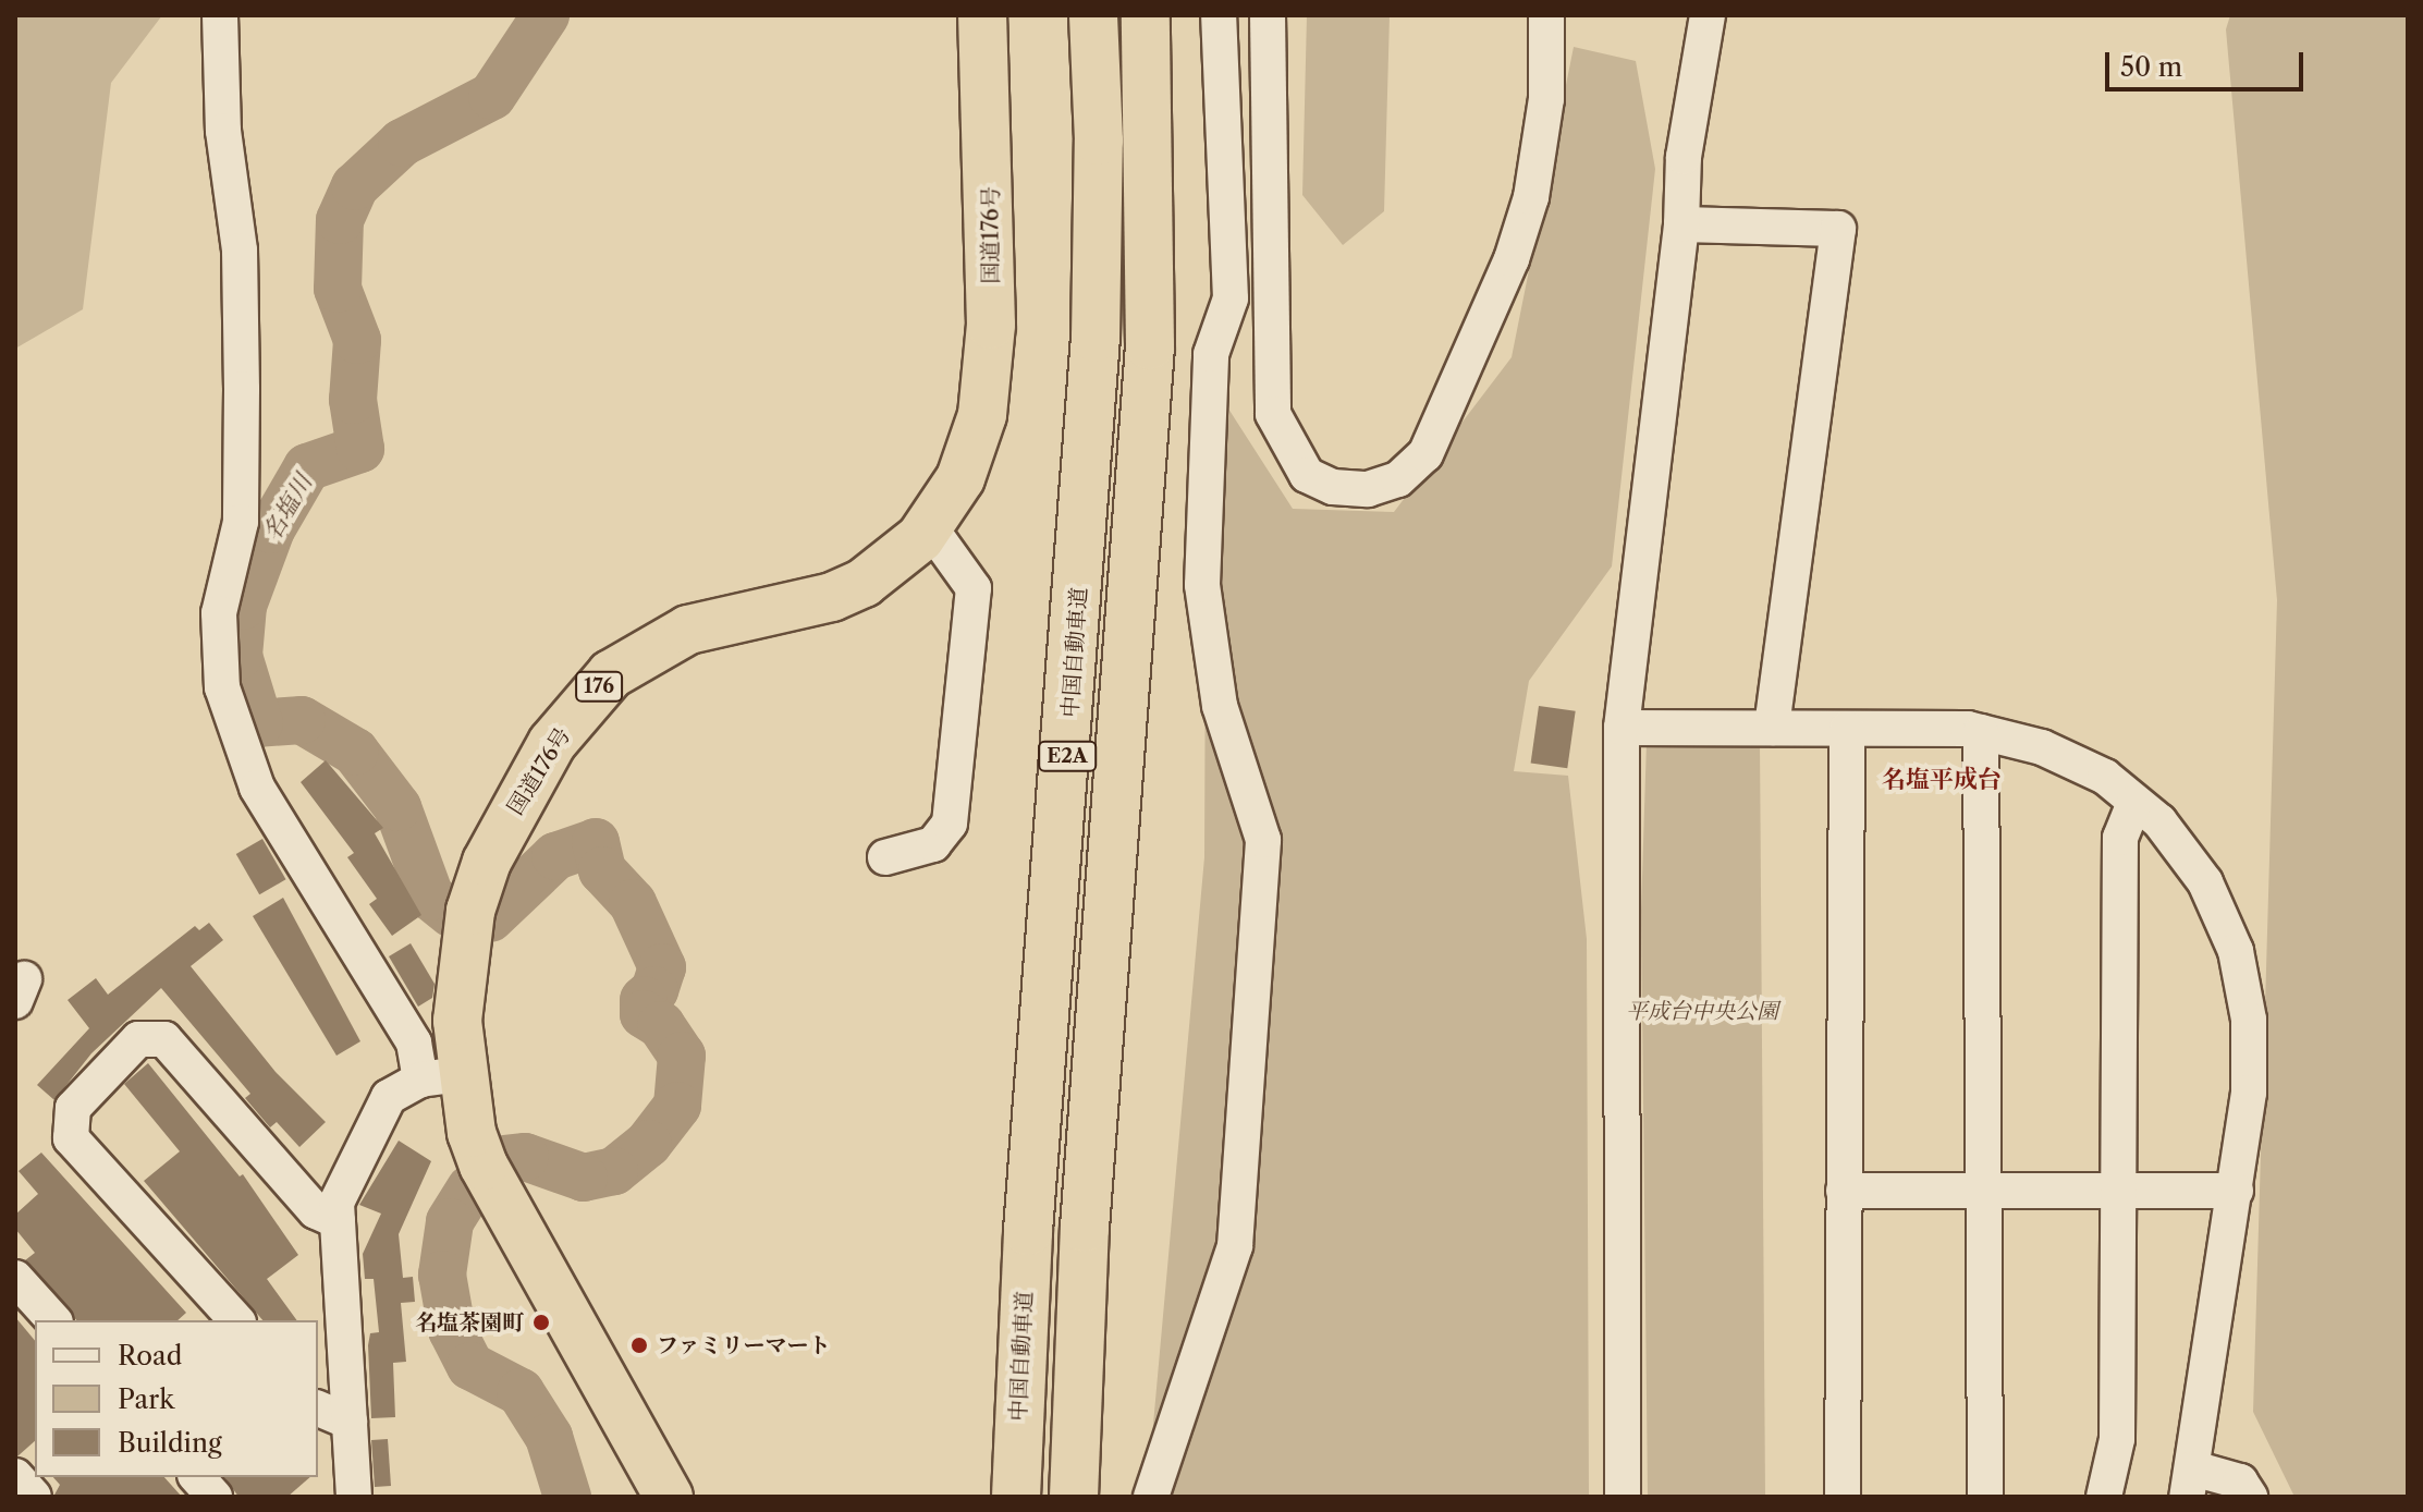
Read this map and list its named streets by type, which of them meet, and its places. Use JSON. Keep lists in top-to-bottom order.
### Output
{
  "streets": {
    "highway": [
      "国道176号",
      "中国自動車道",
      "176",
      "E2A"
    ]
  },
  "districts": ["名塩平成台"],
  "water": ["名塩川"],
  "parks": ["平成台中央公園"],
  "places": ["名塩茶園町", "ファミリーマート"],
  "legend": ["Road", "Park", "Building"],
  "scale_bar": "50 m"
}
